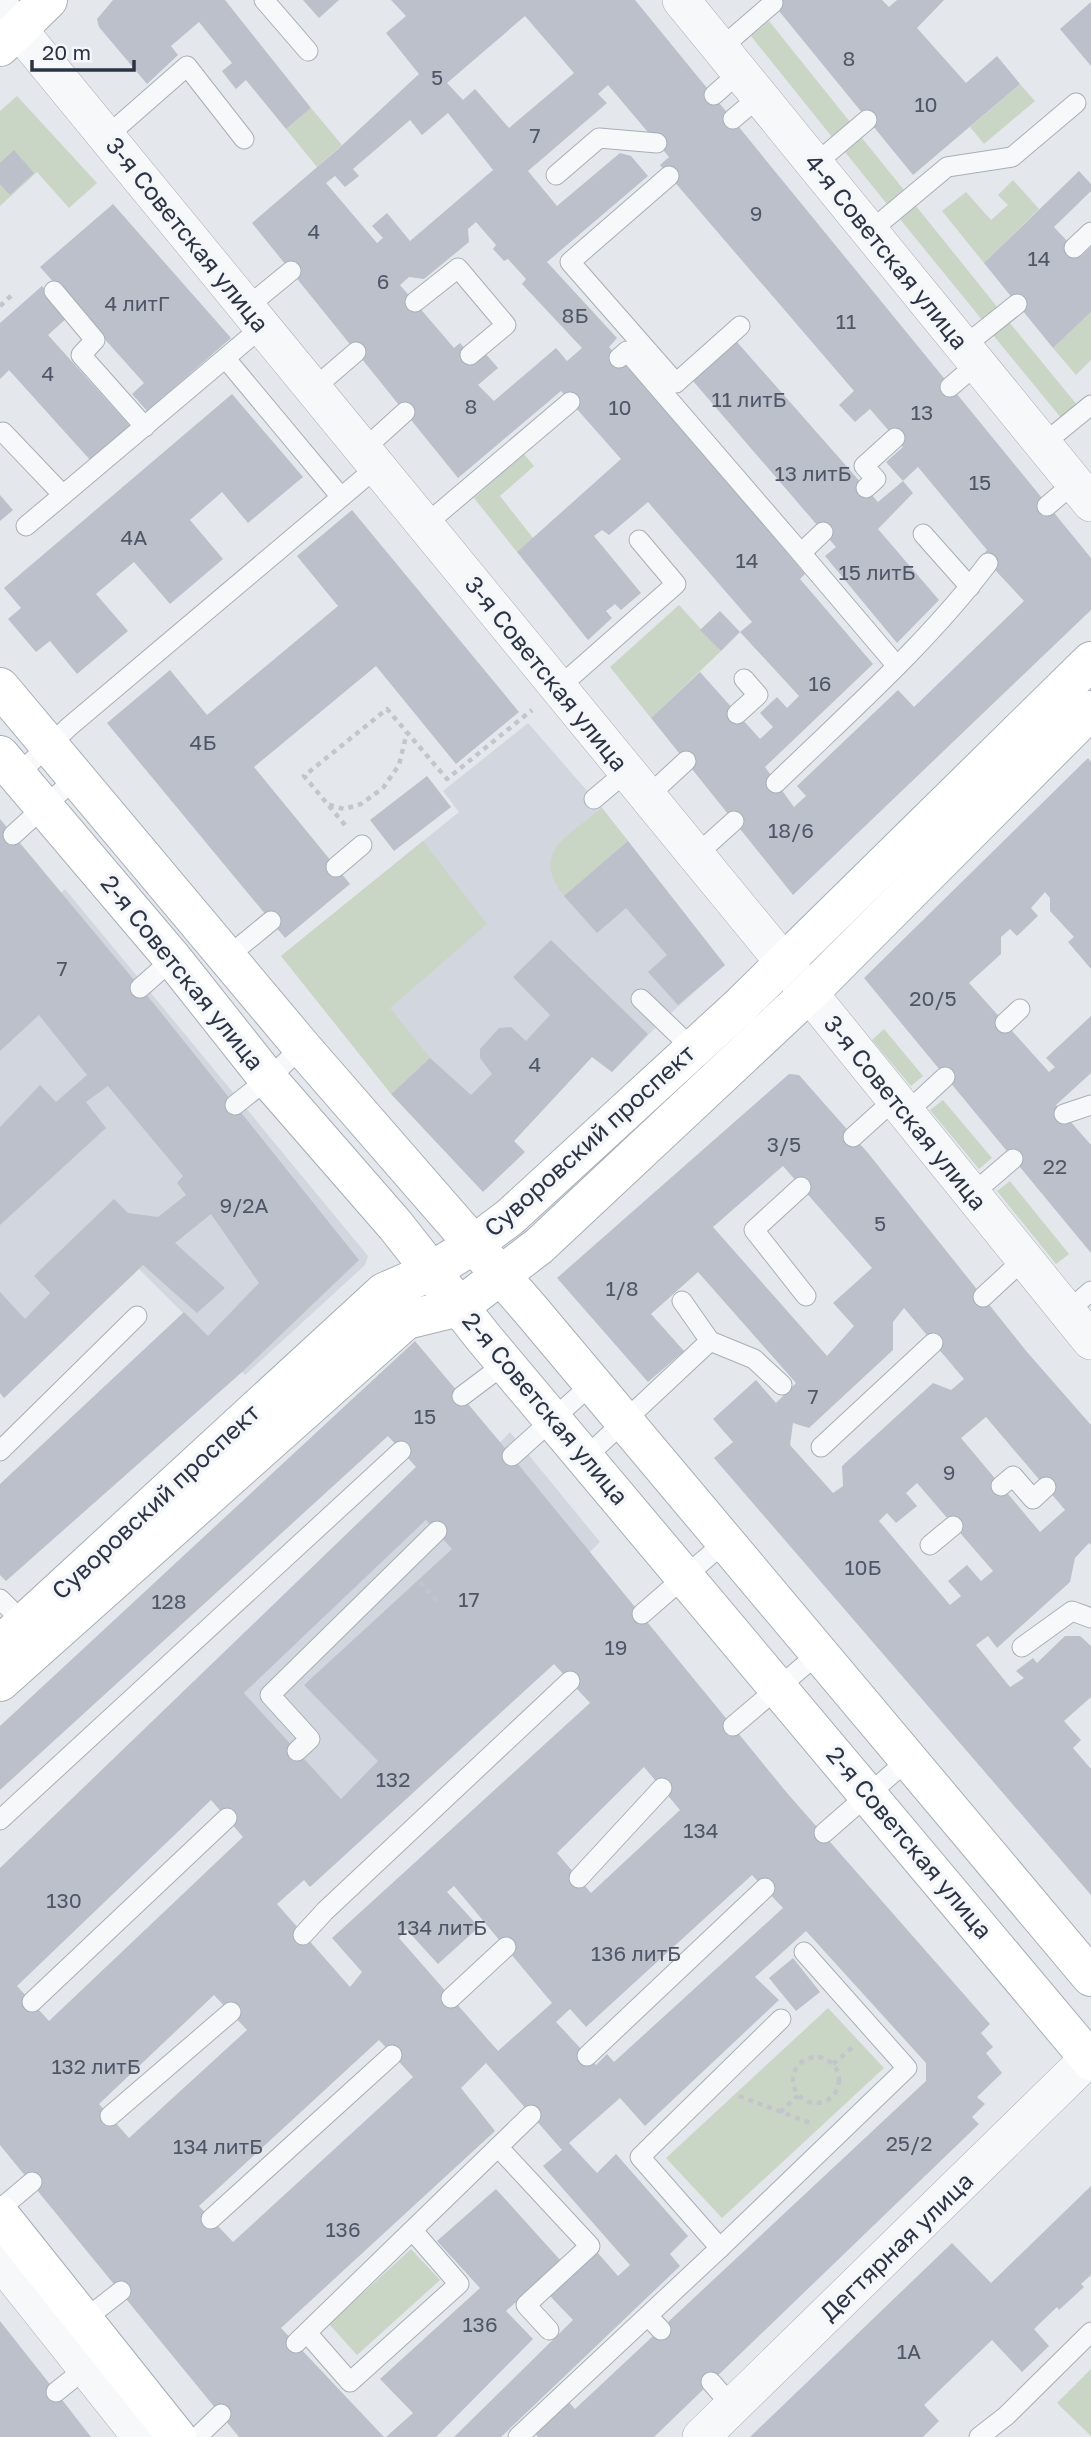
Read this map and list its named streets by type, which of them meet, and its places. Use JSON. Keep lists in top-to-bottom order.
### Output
{
  "streets": {
    "main road": ["2-я Советская улица", "Суворовский проспект"],
    "street": ["3-я Советская улица", "4-я Советская улица", "Дегтярная улица"]
  },
  "crossings": [
    ["3-я Советская улица", "Суворовский проспект"],
    ["2-я Советская улица", "Суворовский проспект"],
    ["2-я Советская улица", "Дегтярная улица"]
  ],
  "house_numbers": [
    "8",
    "5",
    "10",
    "7",
    "9",
    "4",
    "14",
    "6",
    "4 литГ",
    "8Б",
    "11",
    "4",
    "11 литБ",
    "8",
    "10",
    "13",
    "13 литБ",
    "15",
    "4А",
    "14",
    "15 литБ",
    "16",
    "4Б",
    "18/6",
    "7",
    "20/5",
    "4",
    "3/5",
    "22",
    "9/2А",
    "5",
    "1/8",
    "7",
    "15",
    "9",
    "10Б",
    "17",
    "128",
    "19",
    "132",
    "134",
    "130",
    "134 литБ",
    "136 литБ",
    "132 литБ",
    "25/2",
    "134 литБ",
    "136",
    "136",
    "1А"
  ],
  "scale_bar": "20 m"
}
